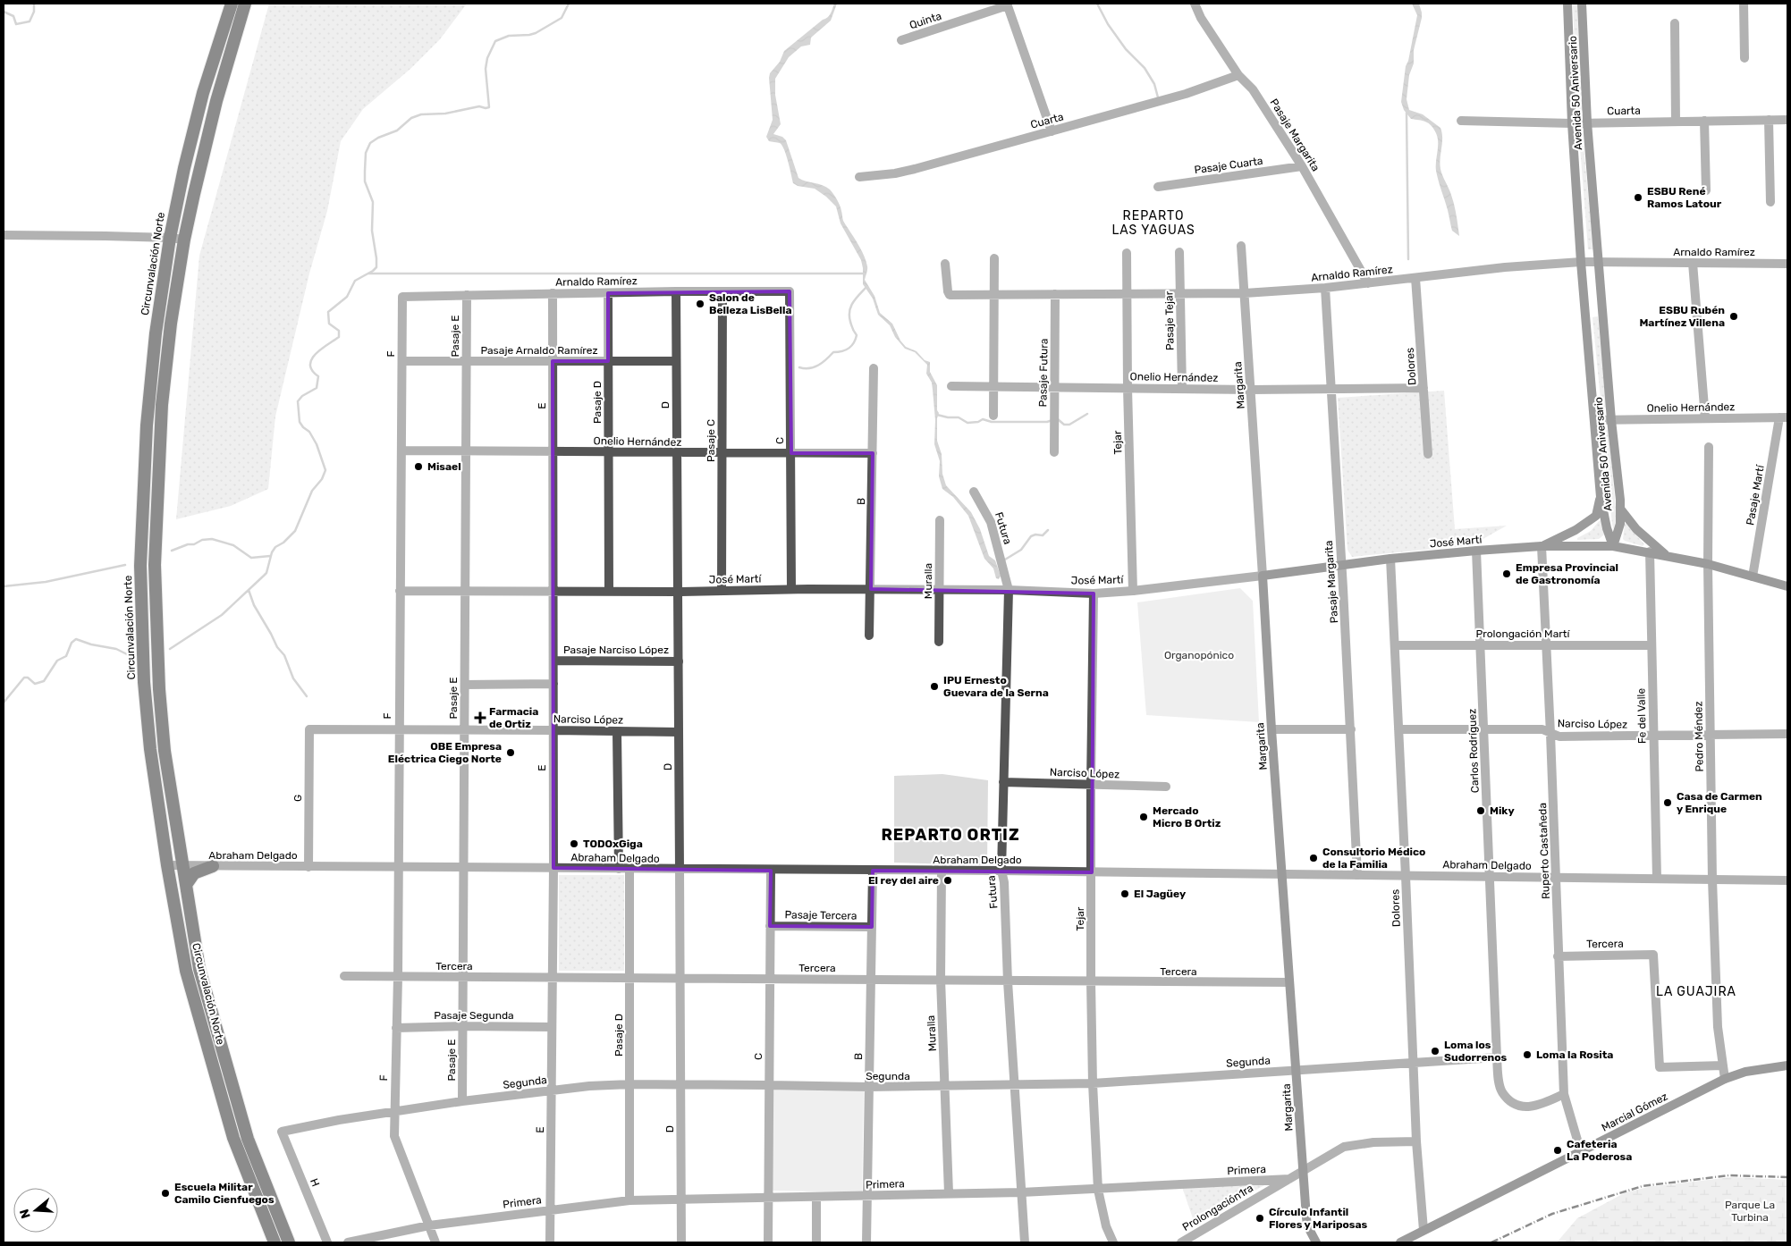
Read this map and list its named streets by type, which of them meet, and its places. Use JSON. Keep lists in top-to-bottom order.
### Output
{
  "streets": {
    "highway": ["Circunvalación Norte"],
    "main road": [
      "Avenida 50 Aniversario",
      "Margarita",
      "José Martí",
      "Marcial Gómez"
    ],
    "street": [
      "Quinta",
      "Cuarta",
      "Pasaje Margarita",
      "Pasaje Cuarta",
      "Arnaldo Ramírez",
      "Pasaje Tejar",
      "Pasaje E",
      "Pasaje Arnaldo Ramírez",
      "F",
      "Dolores",
      "Pasaje Futura",
      "Onelio Hernández",
      "Pasaje D",
      "D",
      "E",
      "Pasaje C",
      "C",
      "Tejar",
      "Pasaje Martí",
      "B",
      "Futura",
      "Muralla",
      "Prolongación Martí",
      "Pasaje Narciso López",
      "Fe del Valle",
      "Narciso López",
      "Pedro Méndez",
      "Carlos Rodríguez",
      "G",
      "Ruperto Castañeda",
      "Abraham Delgado",
      "Pasaje Tercera",
      "Tercera",
      "Pasaje Segunda",
      "Segunda",
      "Primera",
      "H",
      "Prolongación1ra"
    ]
  },
  "crossings": [
    ["Avenida 50 Aniversario", "Cuarta"],
    ["Avenida 50 Aniversario", "Arnaldo Ramírez"],
    ["Avenida 50 Aniversario", "Onelio Hernández"],
    ["Avenida 50 Aniversario", "José Martí"],
    ["Cuarta", "Pasaje Margarita"],
    ["Pasaje Margarita", "Pasaje Cuarta"],
    ["Pasaje Margarita", "Arnaldo Ramírez"],
    ["Pasaje Margarita", "Onelio Hernández"],
    ["Pasaje Margarita", "José Martí"],
    ["Pasaje Margarita", "Abraham Delgado"],
    ["Arnaldo Ramírez", "Pasaje Tejar"],
    ["Arnaldo Ramírez", "Pasaje E"],
    ["Arnaldo Ramírez", "F"],
    ["Arnaldo Ramírez", "Dolores"],
    ["Arnaldo Ramírez", "Pasaje Futura"],
    ["Arnaldo Ramírez", "Margarita"],
    ["Arnaldo Ramírez", "Pasaje D"],
    ["Arnaldo Ramírez", "D"],
    ["Arnaldo Ramírez", "E"],
    ["Arnaldo Ramírez", "Pasaje C"],
    ["Arnaldo Ramírez", "C"],
    ["Arnaldo Ramírez", "Tejar"],
    ["Circunvalación Norte", "Abraham Delgado"],
    ["Pasaje Tejar", "Onelio Hernández"],
    ["Pasaje E", "Pasaje Arnaldo Ramírez"],
    ["Pasaje E", "Onelio Hernández"],
    ["Pasaje E", "José Martí"],
    ["Pasaje E", "Narciso López"],
    ["Pasaje E", "Abraham Delgado"],
    ["Pasaje E", "Tercera"],
    ["Pasaje E", "Pasaje Segunda"],
    ["Pasaje E", "Segunda"],
    ["Pasaje Arnaldo Ramírez", "F"],
    ["Pasaje Arnaldo Ramírez", "Pasaje D"],
    ["Pasaje Arnaldo Ramírez", "D"],
    ["Pasaje Arnaldo Ramírez", "E"],
    ["F", "Onelio Hernández"],
    ["F", "José Martí"],
    ["F", "Narciso López"],
    ["F", "Abraham Delgado"],
    ["F", "Tercera"],
    ["F", "Pasaje Segunda"],
    ["F", "Segunda"],
    ["F", "Primera"],
    ["Dolores", "Onelio Hernández"],
    ["Dolores", "José Martí"],
    ["Dolores", "Prolongación Martí"],
    ["Dolores", "Narciso López"],
    ["Dolores", "Abraham Delgado"],
    ["Dolores", "Segunda"],
    ["Dolores", "Marcial Gómez"],
    ["Dolores", "Primera"],
    ["Pasaje Futura", "Onelio Hernández"],
    ["Onelio Hernández", "Margarita"],
    ["Onelio Hernández", "Pasaje D"],
    ["Onelio Hernández", "D"],
    ["Onelio Hernández", "E"],
    ["Onelio Hernández", "Pasaje C"],
    ["Onelio Hernández", "C"],
    ["Onelio Hernández", "Tejar"],
    ["Onelio Hernández", "Pasaje Martí"],
    ["Onelio Hernández", "B"],
    ["Margarita", "José Martí"],
    ["Margarita", "Abraham Delgado"],
    ["Margarita", "Tercera"],
    ["Margarita", "Segunda"],
    ["Margarita", "Primera"],
    ["Pasaje D", "José Martí"],
    ["Pasaje D", "Abraham Delgado"],
    ["Pasaje D", "Tercera"],
    ["Pasaje D", "Segunda"],
    ["Pasaje D", "Primera"],
    ["D", "José Martí"],
    ["D", "Pasaje Narciso López"],
    ["D", "Narciso López"],
    ["D", "Abraham Delgado"],
    ["D", "Tercera"],
    ["D", "Segunda"],
    ["D", "Primera"],
    ["E", "José Martí"],
    ["E", "Pasaje Narciso López"],
    ["E", "Narciso López"],
    ["E", "Abraham Delgado"],
    ["E", "Tercera"],
    ["E", "Pasaje Segunda"],
    ["E", "Segunda"],
    ["E", "Primera"],
    ["Pasaje C", "José Martí"],
    ["C", "José Martí"],
    ["C", "Abraham Delgado"],
    ["C", "Pasaje Tercera"],
    ["C", "Tercera"],
    ["C", "Segunda"],
    ["C", "Primera"],
    ["Tejar", "José Martí"],
    ["Tejar", "Narciso López"],
    ["Tejar", "Abraham Delgado"],
    ["Tejar", "Tercera"],
    ["Tejar", "Segunda"],
    ["Tejar", "Primera"],
    ["Pasaje Martí", "José Martí"],
    ["B", "José Martí"],
    ["B", "Abraham Delgado"],
    ["B", "Pasaje Tercera"],
    ["B", "Tercera"],
    ["B", "Segunda"],
    ["B", "Primera"],
    ["Futura", "José Martí"],
    ["Futura", "Narciso López"],
    ["Futura", "Abraham Delgado"],
    ["Futura", "Tercera"],
    ["Futura", "Segunda"],
    ["Futura", "Primera"],
    ["José Martí", "Muralla"],
    ["José Martí", "Fe del Valle"],
    ["José Martí", "Pedro Méndez"],
    ["José Martí", "Carlos Rodríguez"],
    ["José Martí", "Ruperto Castañeda"],
    ["Muralla", "Abraham Delgado"],
    ["Muralla", "Tercera"],
    ["Muralla", "Segunda"],
    ["Muralla", "Primera"],
    ["Prolongación Martí", "Fe del Valle"],
    ["Prolongación Martí", "Carlos Rodríguez"],
    ["Prolongación Martí", "Ruperto Castañeda"],
    ["Fe del Valle", "Narciso López"],
    ["Fe del Valle", "Abraham Delgado"],
    ["Narciso López", "Pedro Méndez"],
    ["Narciso López", "Carlos Rodríguez"],
    ["Narciso López", "G"],
    ["Narciso López", "Ruperto Castañeda"],
    ["Pedro Méndez", "Abraham Delgado"],
    ["Pedro Méndez", "Tercera"],
    ["Pedro Méndez", "Marcial Gómez"],
    ["Carlos Rodríguez", "Ruperto Castañeda"],
    ["Carlos Rodríguez", "Abraham Delgado"],
    ["Carlos Rodríguez", "Segunda"],
    ["G", "Abraham Delgado"],
    ["Ruperto Castañeda", "Abraham Delgado"],
    ["Ruperto Castañeda", "Tercera"],
    ["Ruperto Castañeda", "Marcial Gómez"],
    ["Segunda", "H"],
    ["Primera", "Prolongación1ra"]
  ],
  "districts": ["REPARTO LAS YAGUAS", "REPARTO ORTIZ", "LA GUAJIRA"],
  "parks": ["Organopónico", "Parque La Turbina"],
  "places": {
    "other": [
      "ESBU René Ramos Latour",
      "Salon de Belleza LisBella",
      "ESBU Rubén Martínez Villena",
      "Misael",
      "Empresa Provincial de Gastronomía",
      "IPU Ernesto Guevara de la Serna",
      "OBE Empresa Eléctrica Ciego Norte",
      "Casa de Carmen y Enrique",
      "Miky",
      "Mercado Micro B Ortiz",
      "TODOxGiga",
      "Consultorio Médico de la Familia",
      "El rey del aire",
      "El Jagüey",
      "Loma los Sudorrenos",
      "Loma la Rosita",
      "Cafeteria La Poderosa",
      "Escuela Militar Camilo Cienfuegos",
      "Círculo Infantil Flores y Mariposas"
    ],
    "health": ["Farmacia de Ortiz"]
  },
  "north": "left"
}
